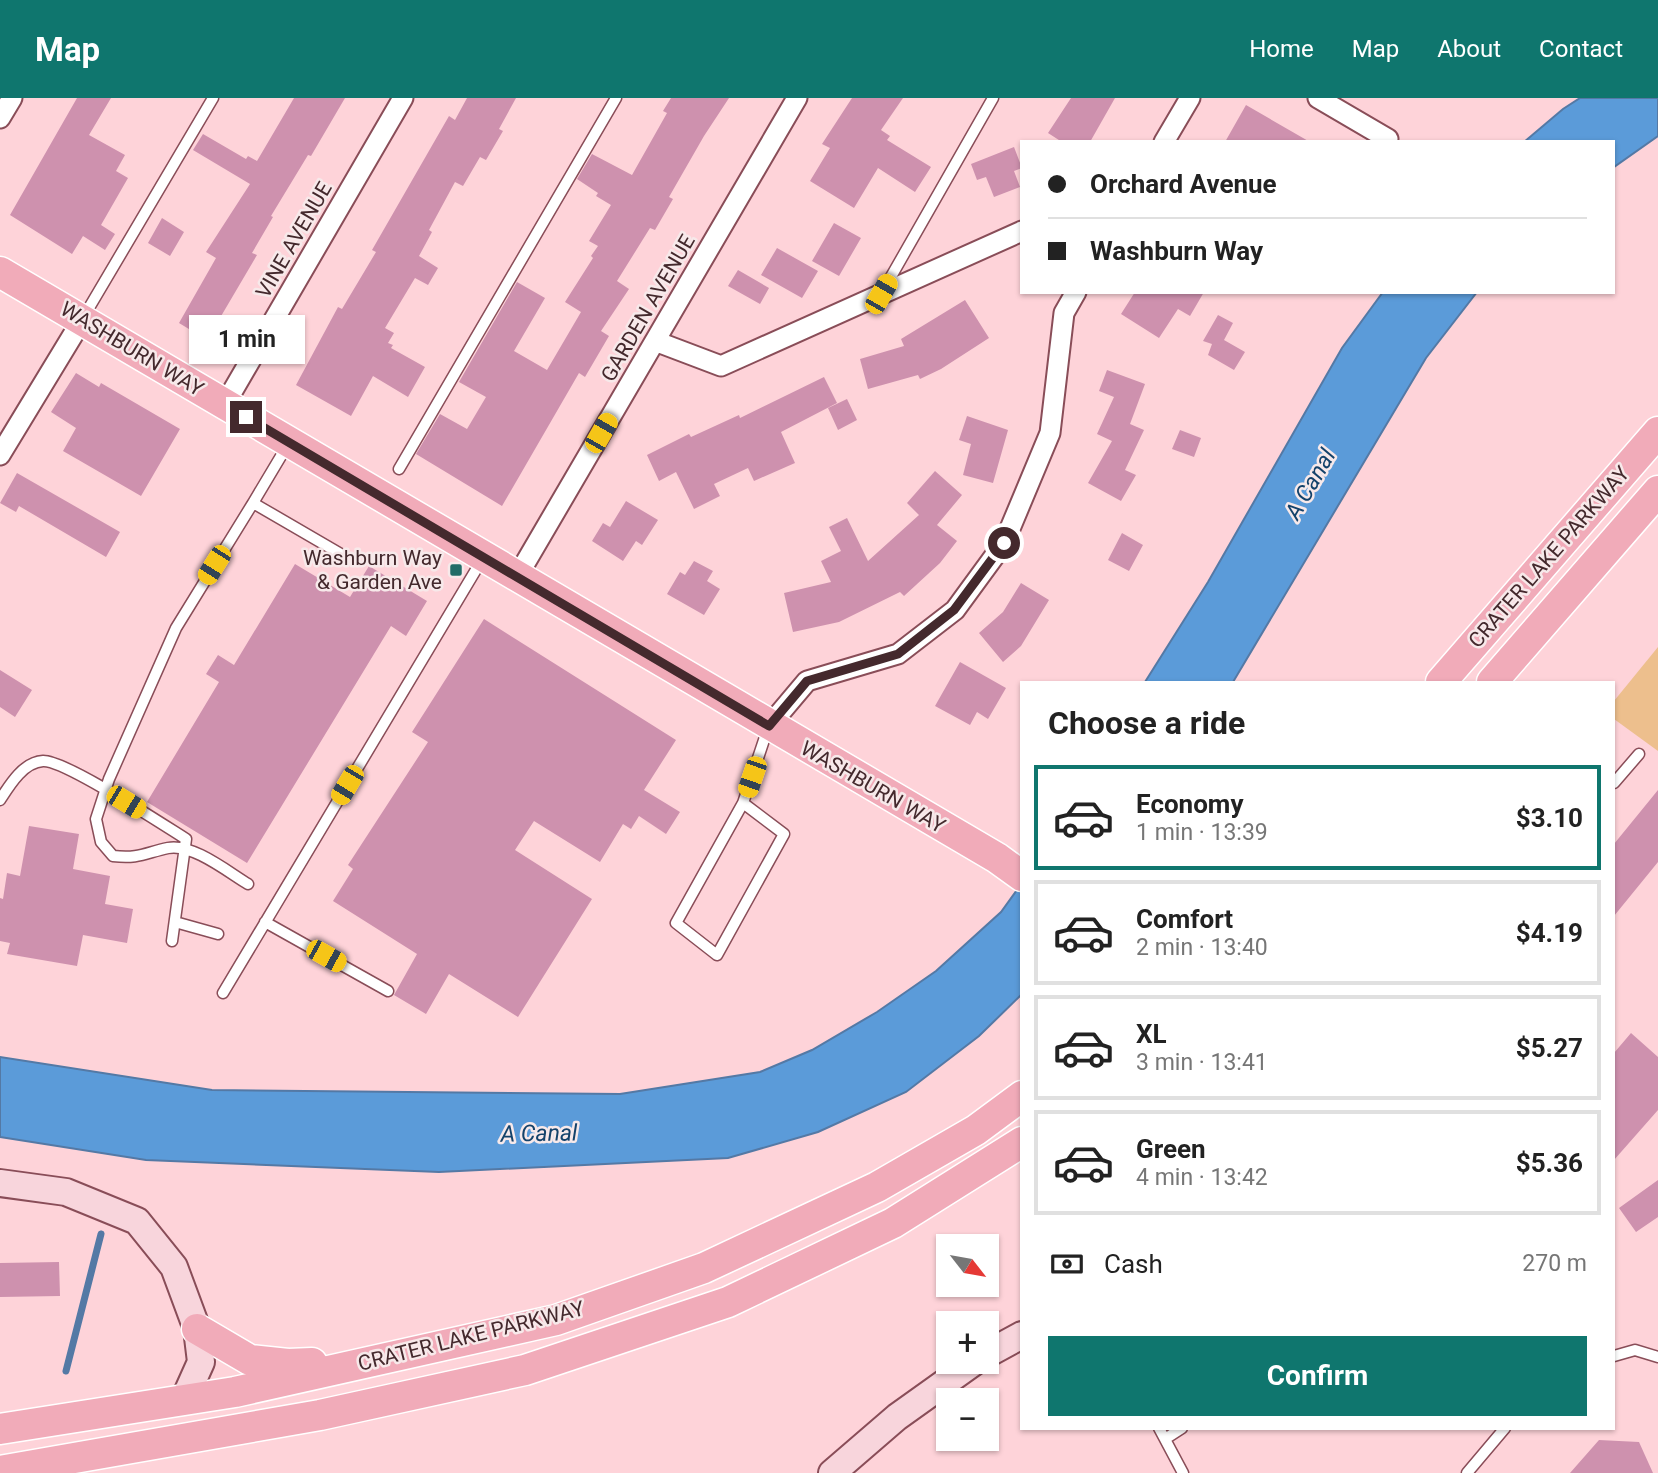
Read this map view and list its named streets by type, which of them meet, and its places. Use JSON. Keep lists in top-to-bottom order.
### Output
{
  "streets": {
    "main road": ["WASHBURN WAY", "CRATER LAKE PARKWAY"],
    "street": ["VINE AVENUE", "GARDEN AVENUE"]
  },
  "crossings": [
    ["VINE AVENUE", "WASHBURN WAY"],
    ["GARDEN AVENUE", "WASHBURN WAY"]
  ],
  "water": ["A Canal"],
  "places": {
    "transit": ["Washburn Way & Garden Ave"]
  },
  "north": "bottom right",
  "page": {
    "header": "Map",
    "nav": [
      "Home",
      "Map",
      "About",
      "Contact"
    ],
    "banner": ["Orchard Avenue", "Washburn Way"],
    "bubble": "1 min",
    "heading": "Choose a ride",
    "list": [
      {
        "name": "Economy",
        "note": "1 min · 13:39",
        "value": "$3.10"
      },
      {
        "name": "Comfort",
        "note": "2 min · 13:40",
        "value": "$4.19"
      },
      {
        "name": "XL",
        "note": "3 min · 13:41",
        "value": "$5.27"
      },
      {
        "name": "Green",
        "note": "4 min · 13:42",
        "value": "$5.36"
      }
    ],
    "pay": ["Cash", "270 m"],
    "map_buttons": ["+", "−"],
    "buttons": "Confirm"
  }
}
